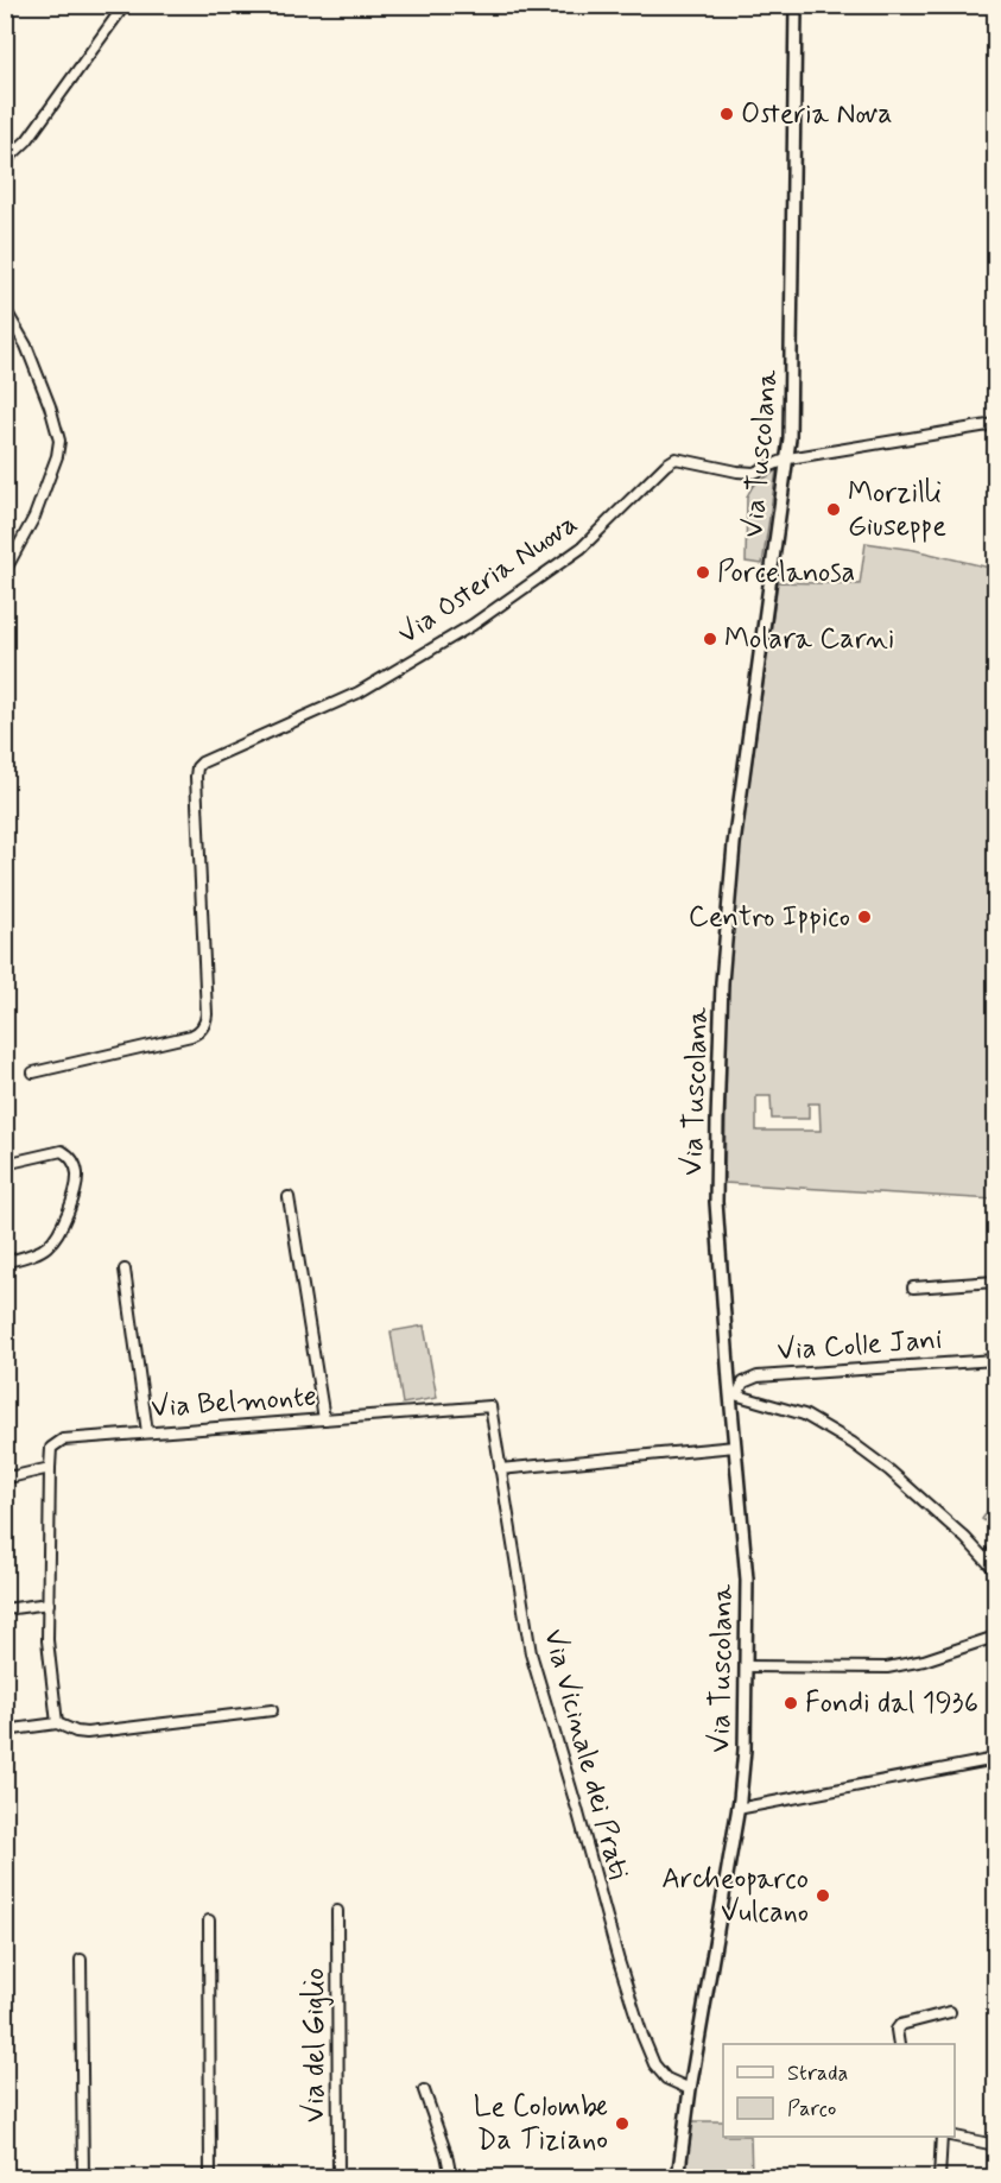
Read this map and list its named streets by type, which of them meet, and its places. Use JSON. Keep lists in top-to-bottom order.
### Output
{
  "streets": {
    "main road": ["Via Tuscolana"],
    "street": [
      "Via Osteria Nuova",
      "Via Colle Jani",
      "Via Belmonte",
      "Via Vicinale dei Prati",
      "Via del Giglio"
    ]
  },
  "crossings": [
    ["Via Tuscolana", "Via Osteria Nuova"],
    ["Via Tuscolana", "Via Colle Jani"],
    ["Via Tuscolana", "Via Vicinale dei Prati"],
    ["Via Belmonte", "Via Vicinale dei Prati"]
  ],
  "places": [
    "Osteria Nova",
    "Morzilli Giuseppe",
    "Porcelanosa",
    "Molara Carni",
    "Centro Ippico",
    "Fondi dal 1936",
    "Archeoparco Vulcano",
    "Le Colombe Da Tiziano"
  ],
  "legend": ["Strada", "Parco"]
}
